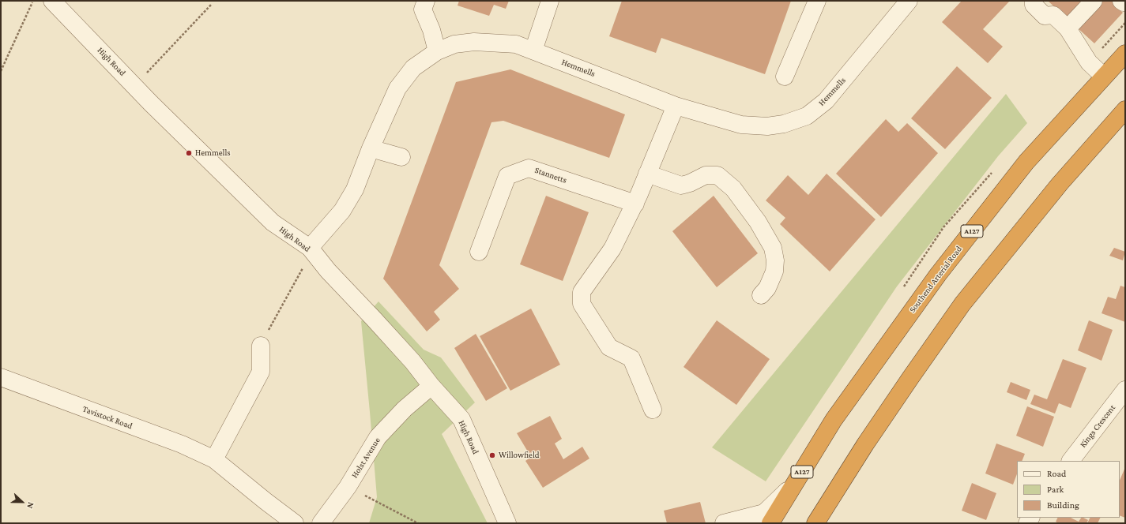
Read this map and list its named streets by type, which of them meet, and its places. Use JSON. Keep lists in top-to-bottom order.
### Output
{
  "streets": {
    "highway": ["A127", "Southend Arterial Road"],
    "street": [
      "High Road",
      "Hemmells",
      "Stannetts",
      "Tavistock Road",
      "Kings Crescent",
      "Holst Avenue"
    ]
  },
  "crossings": [
    ["High Road", "Hemmells"],
    ["High Road", "Holst Avenue"]
  ],
  "places": ["Hemmells", "Willowfield"],
  "legend": ["Road", "Park", "Building"],
  "north": "right"
}
